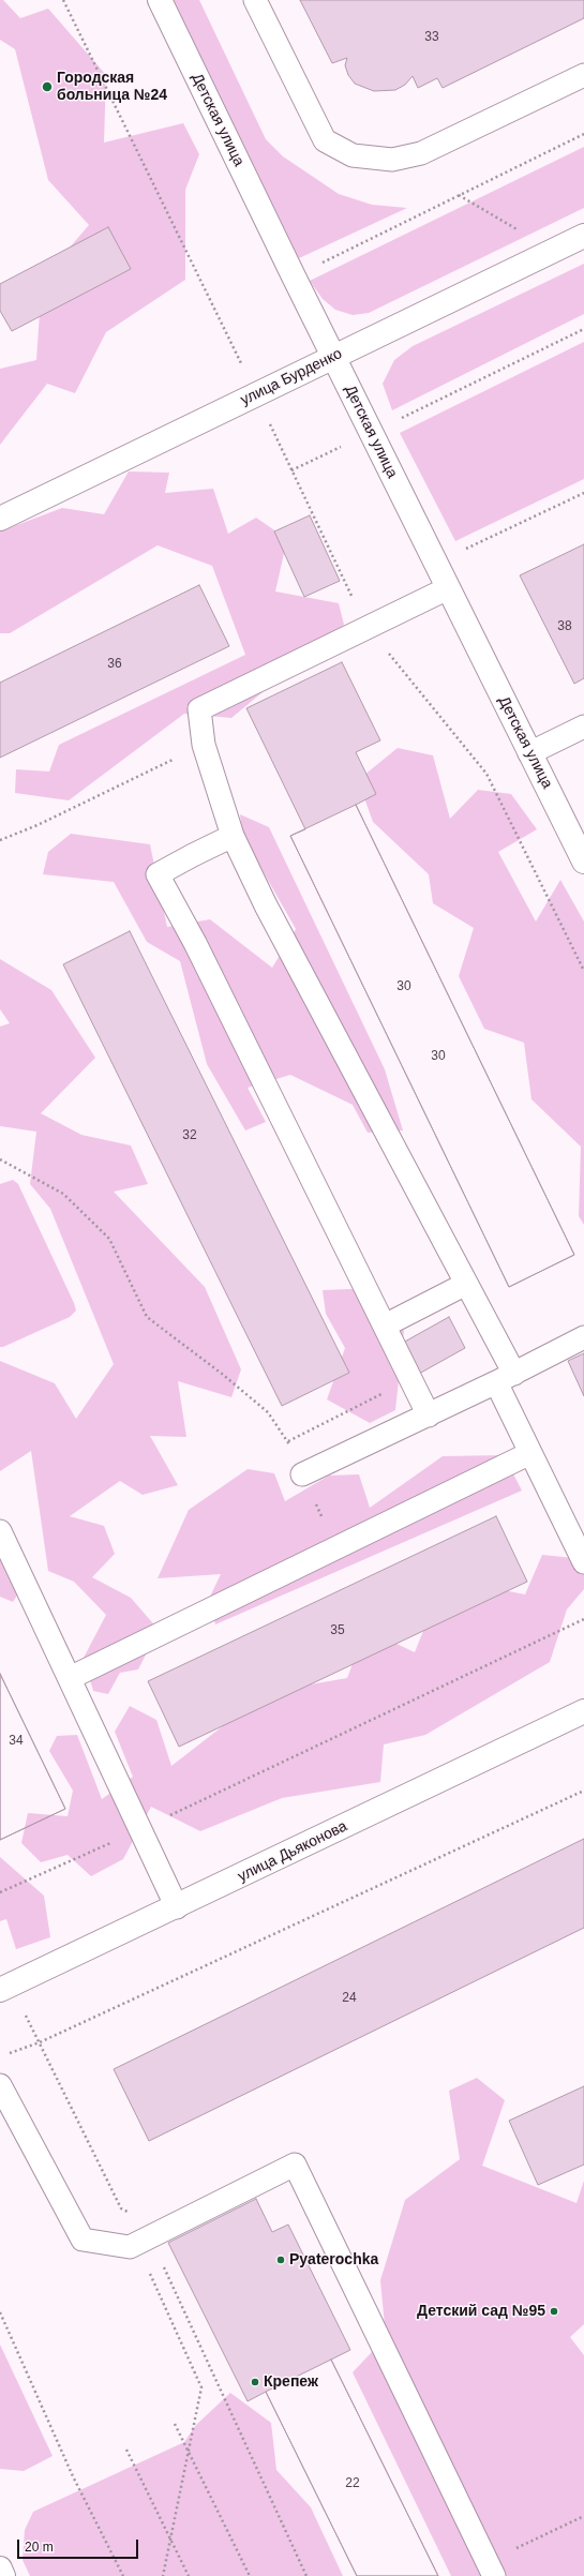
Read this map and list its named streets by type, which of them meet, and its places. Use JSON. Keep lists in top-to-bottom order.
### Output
{
  "streets": {
    "street": ["Детская улица", "улица Бурденко", "улица Дьяконова"]
  },
  "crossings": [
    ["Детская улица", "улица Бурденко"]
  ],
  "places": [
    "Городская больница №24",
    "Pyaterochka",
    "Детский сад №95",
    "Крепеж"
  ],
  "house_numbers": [
    "33",
    "38",
    "36",
    "30",
    "30",
    "32",
    "35",
    "34",
    "24",
    "22"
  ],
  "scale_bar": "20 m"
}
